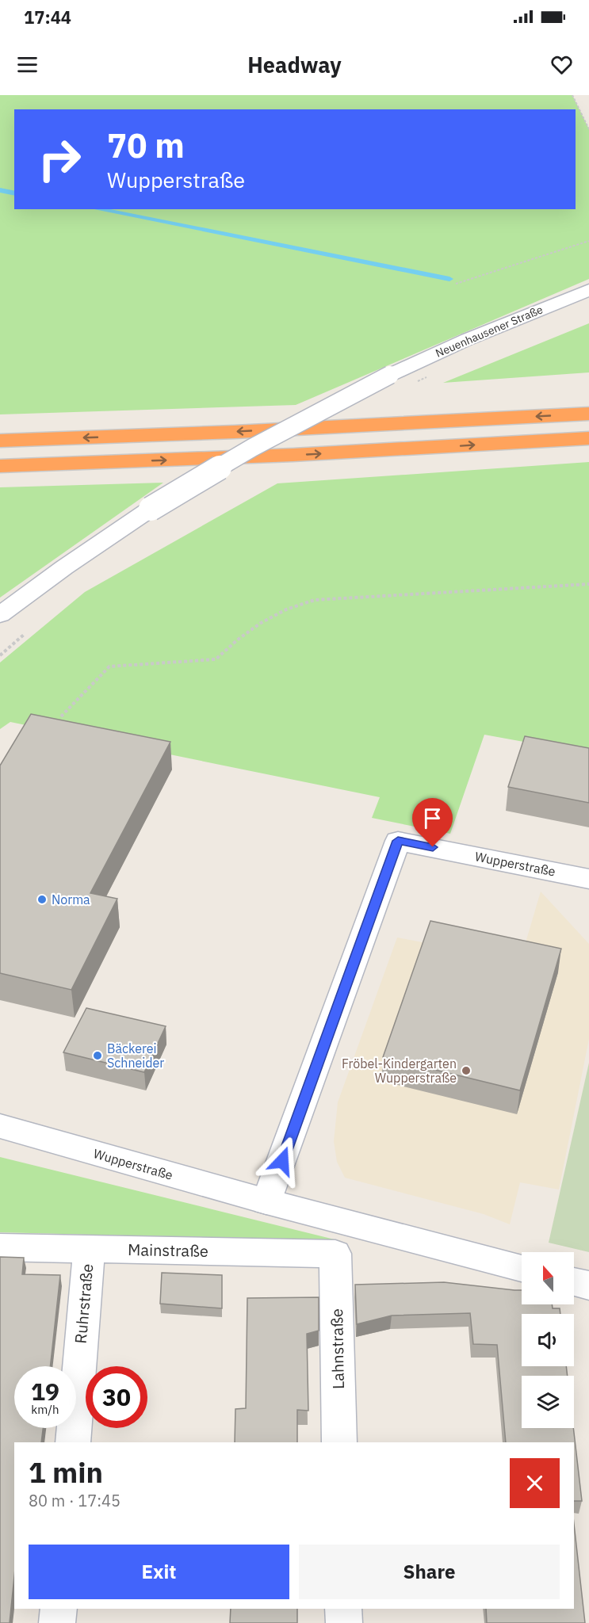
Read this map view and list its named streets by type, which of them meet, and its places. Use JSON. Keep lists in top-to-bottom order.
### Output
{
  "streets": {
    "street": [
      "Neuenhausener Straße",
      "Wupperstraße",
      "Mainstraße",
      "Ruhrstraße",
      "Lahnstraße"
    ]
  },
  "crossings": [
    ["Mainstraße", "Ruhrstraße"],
    ["Mainstraße", "Lahnstraße"]
  ],
  "places": ["Norma", "Bäckerei Schneider", "Fröbel-Kindergarten Wupperstraße"],
  "north": "top",
  "page": {
    "status": "17:44",
    "header": "Headway",
    "turn": ["70 m", "Wupperstraße"],
    "speed": "19 km/h",
    "limit": "30",
    "heading": ["1 min", "80 m · 17:45"],
    "buttons": ["Exit", "Share"]
  }
}
